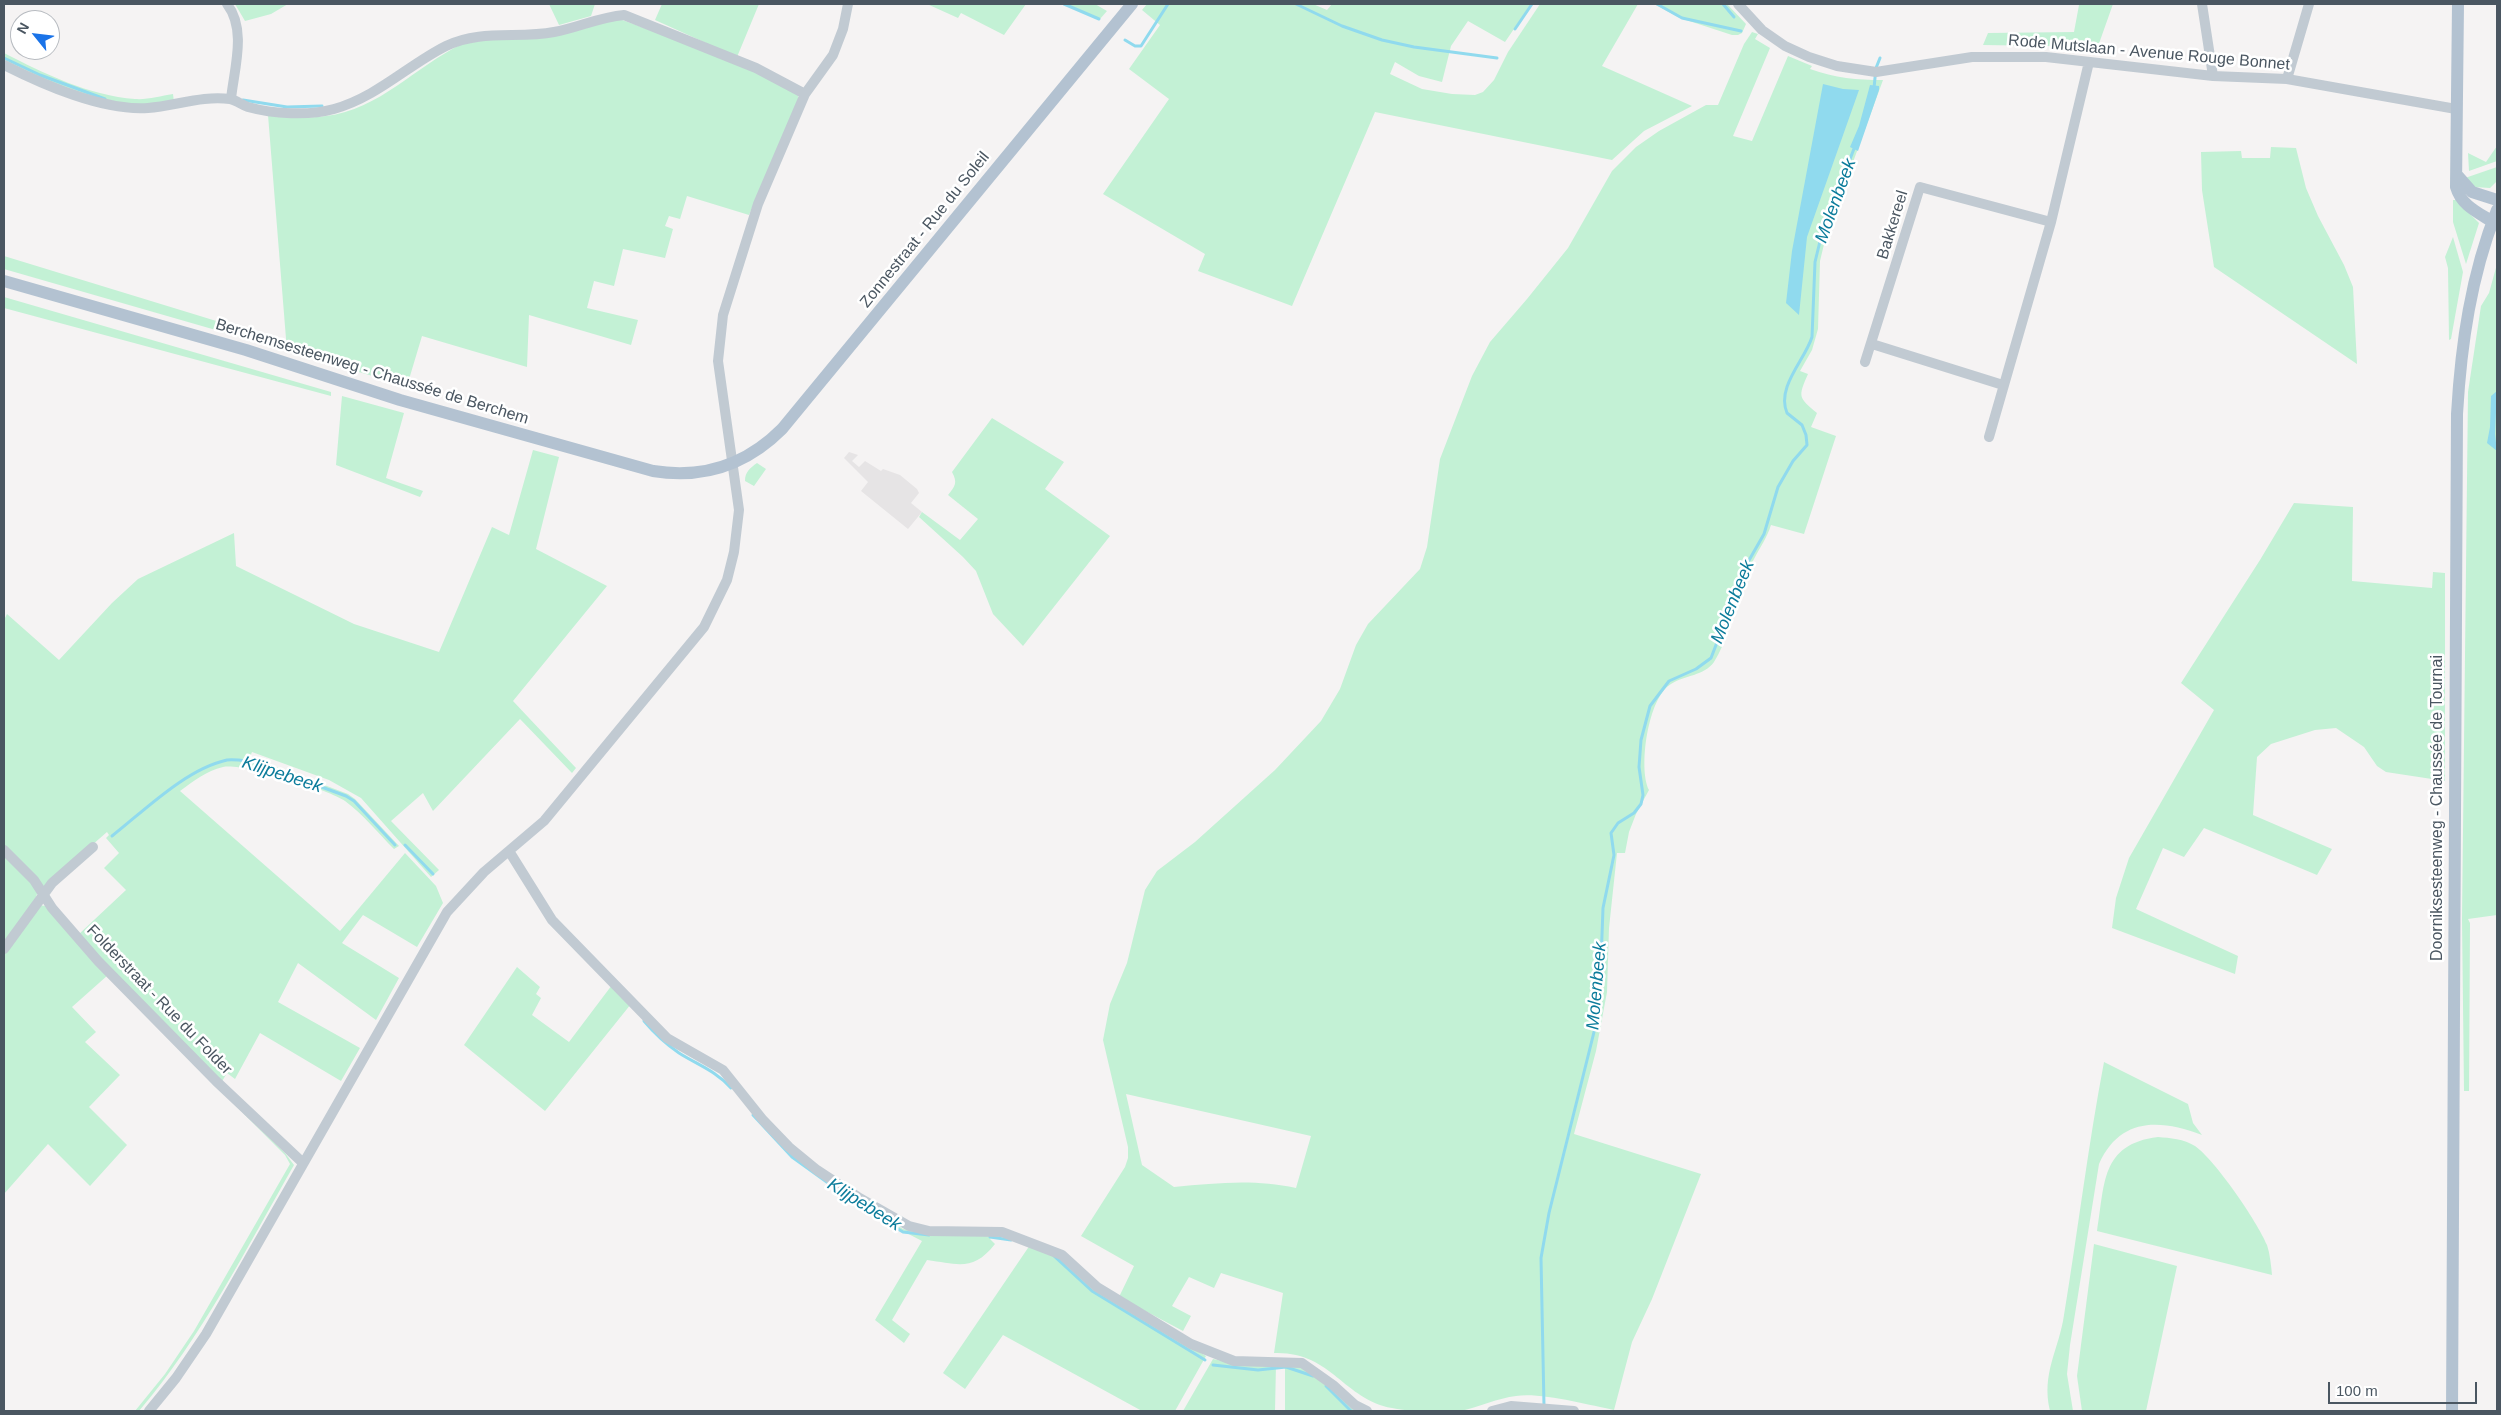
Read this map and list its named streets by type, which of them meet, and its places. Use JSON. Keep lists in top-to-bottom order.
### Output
{
  "streets": {
    "main road": ["Zonnestraat - Rue du Soleil", "Berchemsesteenweg - Chaussée de Berchem", "Doorniksesteenweg - Chaussée de Tournai"],
    "street": ["Rode Mutslaan - Avenue Rouge Bonnet", "Bakkereel", "Folderstraat - Rue du Folder"]
  },
  "crossings": [
    ["Zonnestraat - Rue du Soleil", "Berchemsesteenweg - Chaussée de Berchem"]
  ],
  "water": ["Molenbeek", "Klijpebeek"],
  "scale_bar": "100 m",
  "north": "top left"
}
